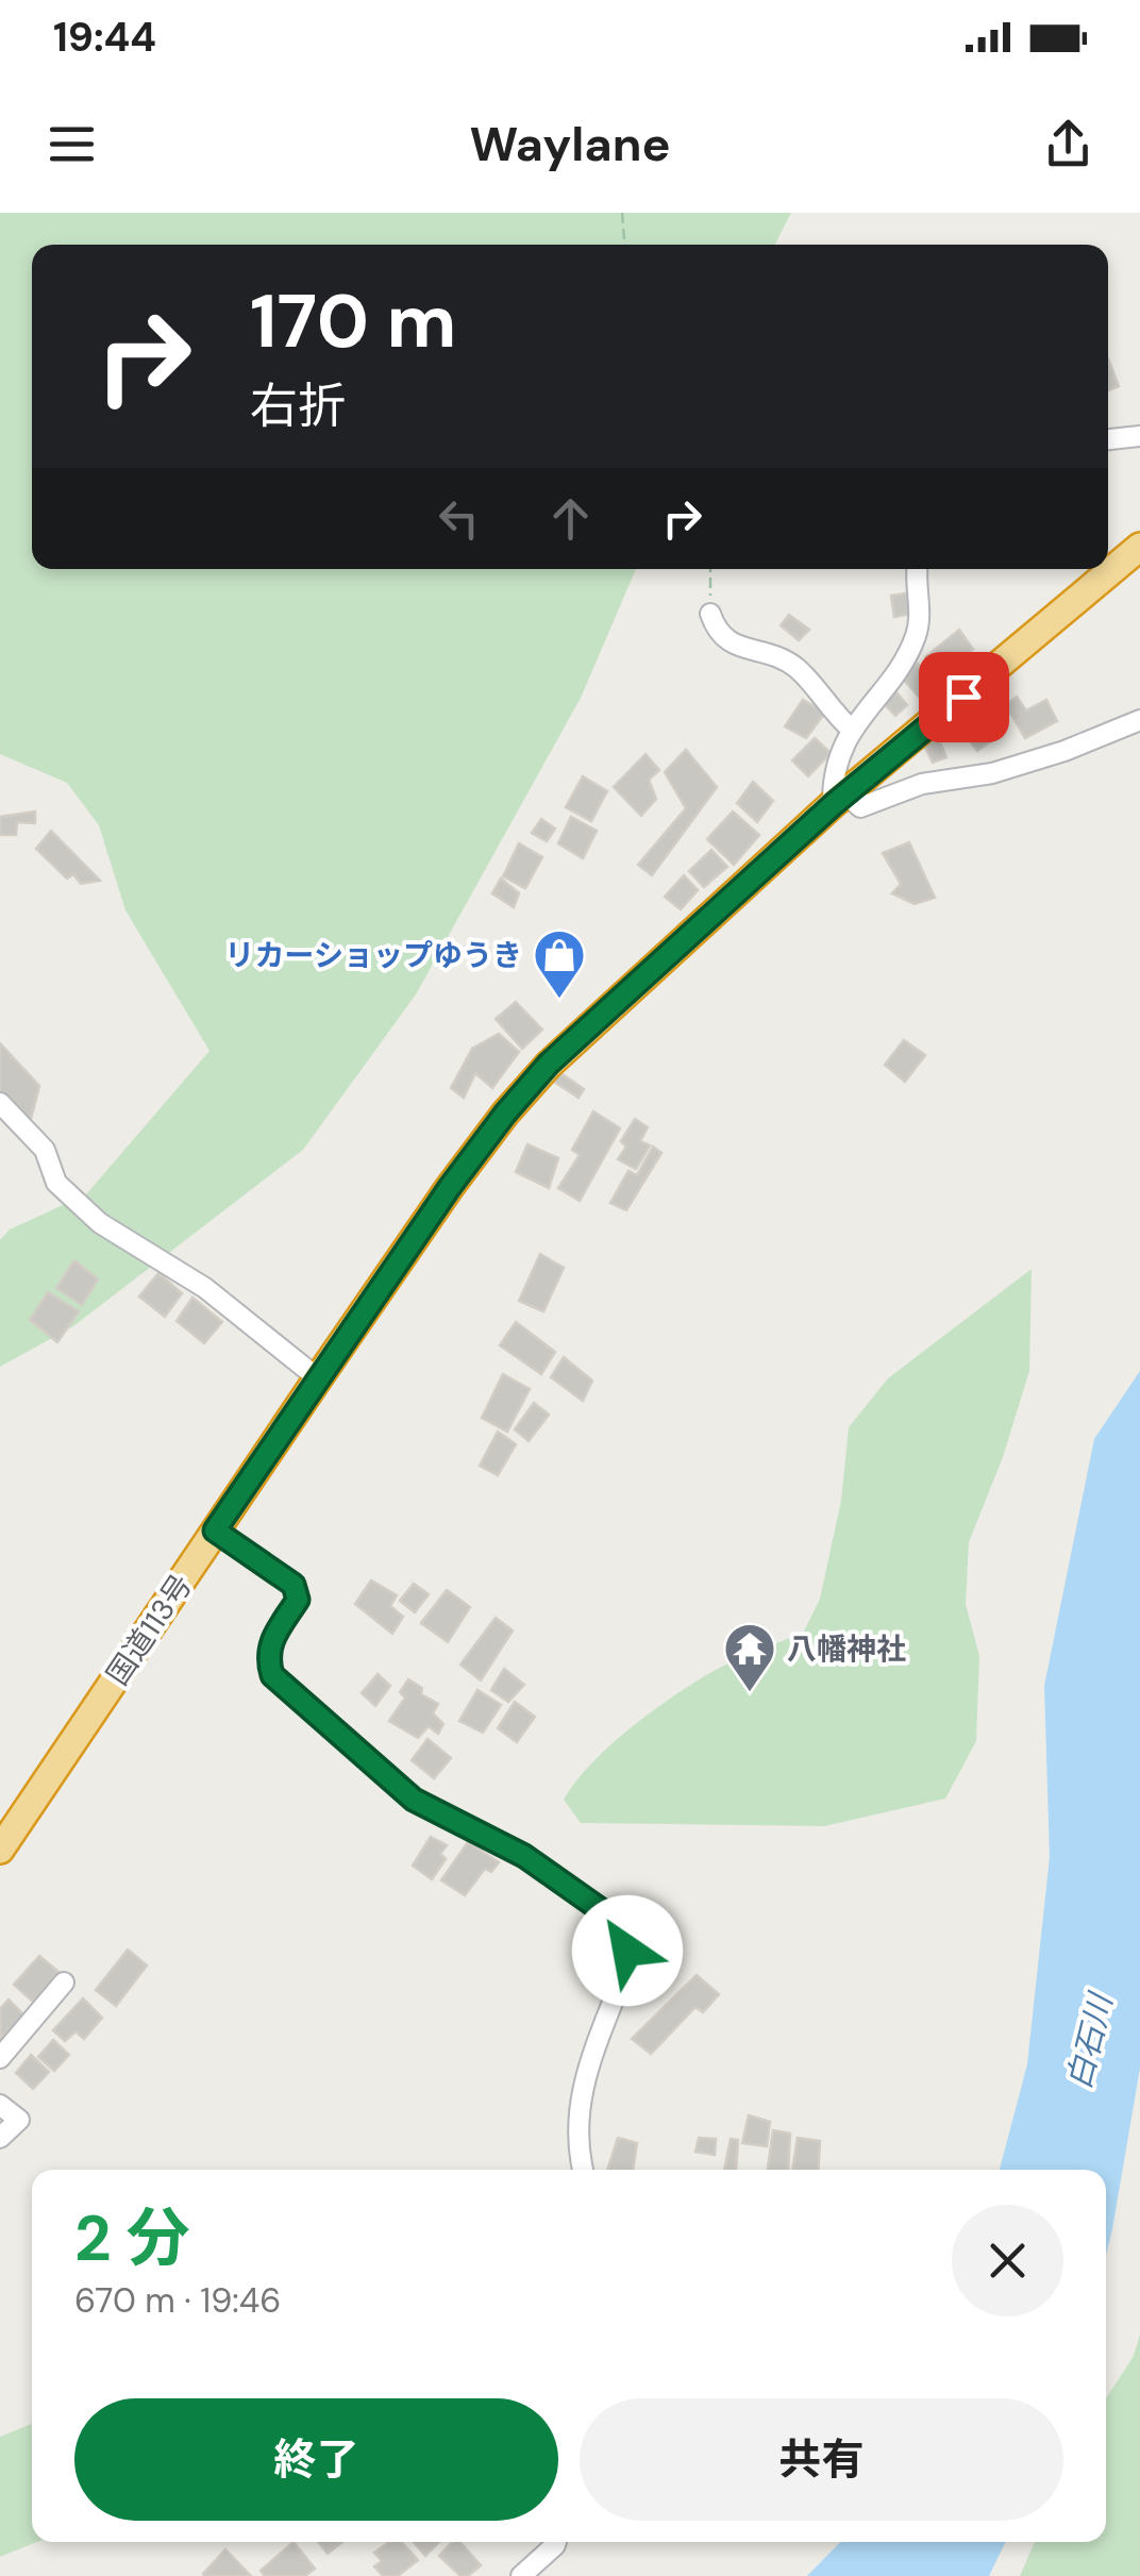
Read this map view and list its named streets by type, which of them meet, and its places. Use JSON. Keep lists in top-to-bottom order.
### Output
{
  "streets": {
    "highway": ["国道113号"]
  },
  "water": ["白石川"],
  "places": {
    "shop": ["リカーショップゆうき"],
    "temple": ["八幡神社"]
  },
  "page": {
    "status": "19:44",
    "header": "Waylane",
    "turn": ["170 m", "右折"],
    "heading": ["2 分", "670 m · 19:46"],
    "buttons": ["終了", "共有"]
  }
}
